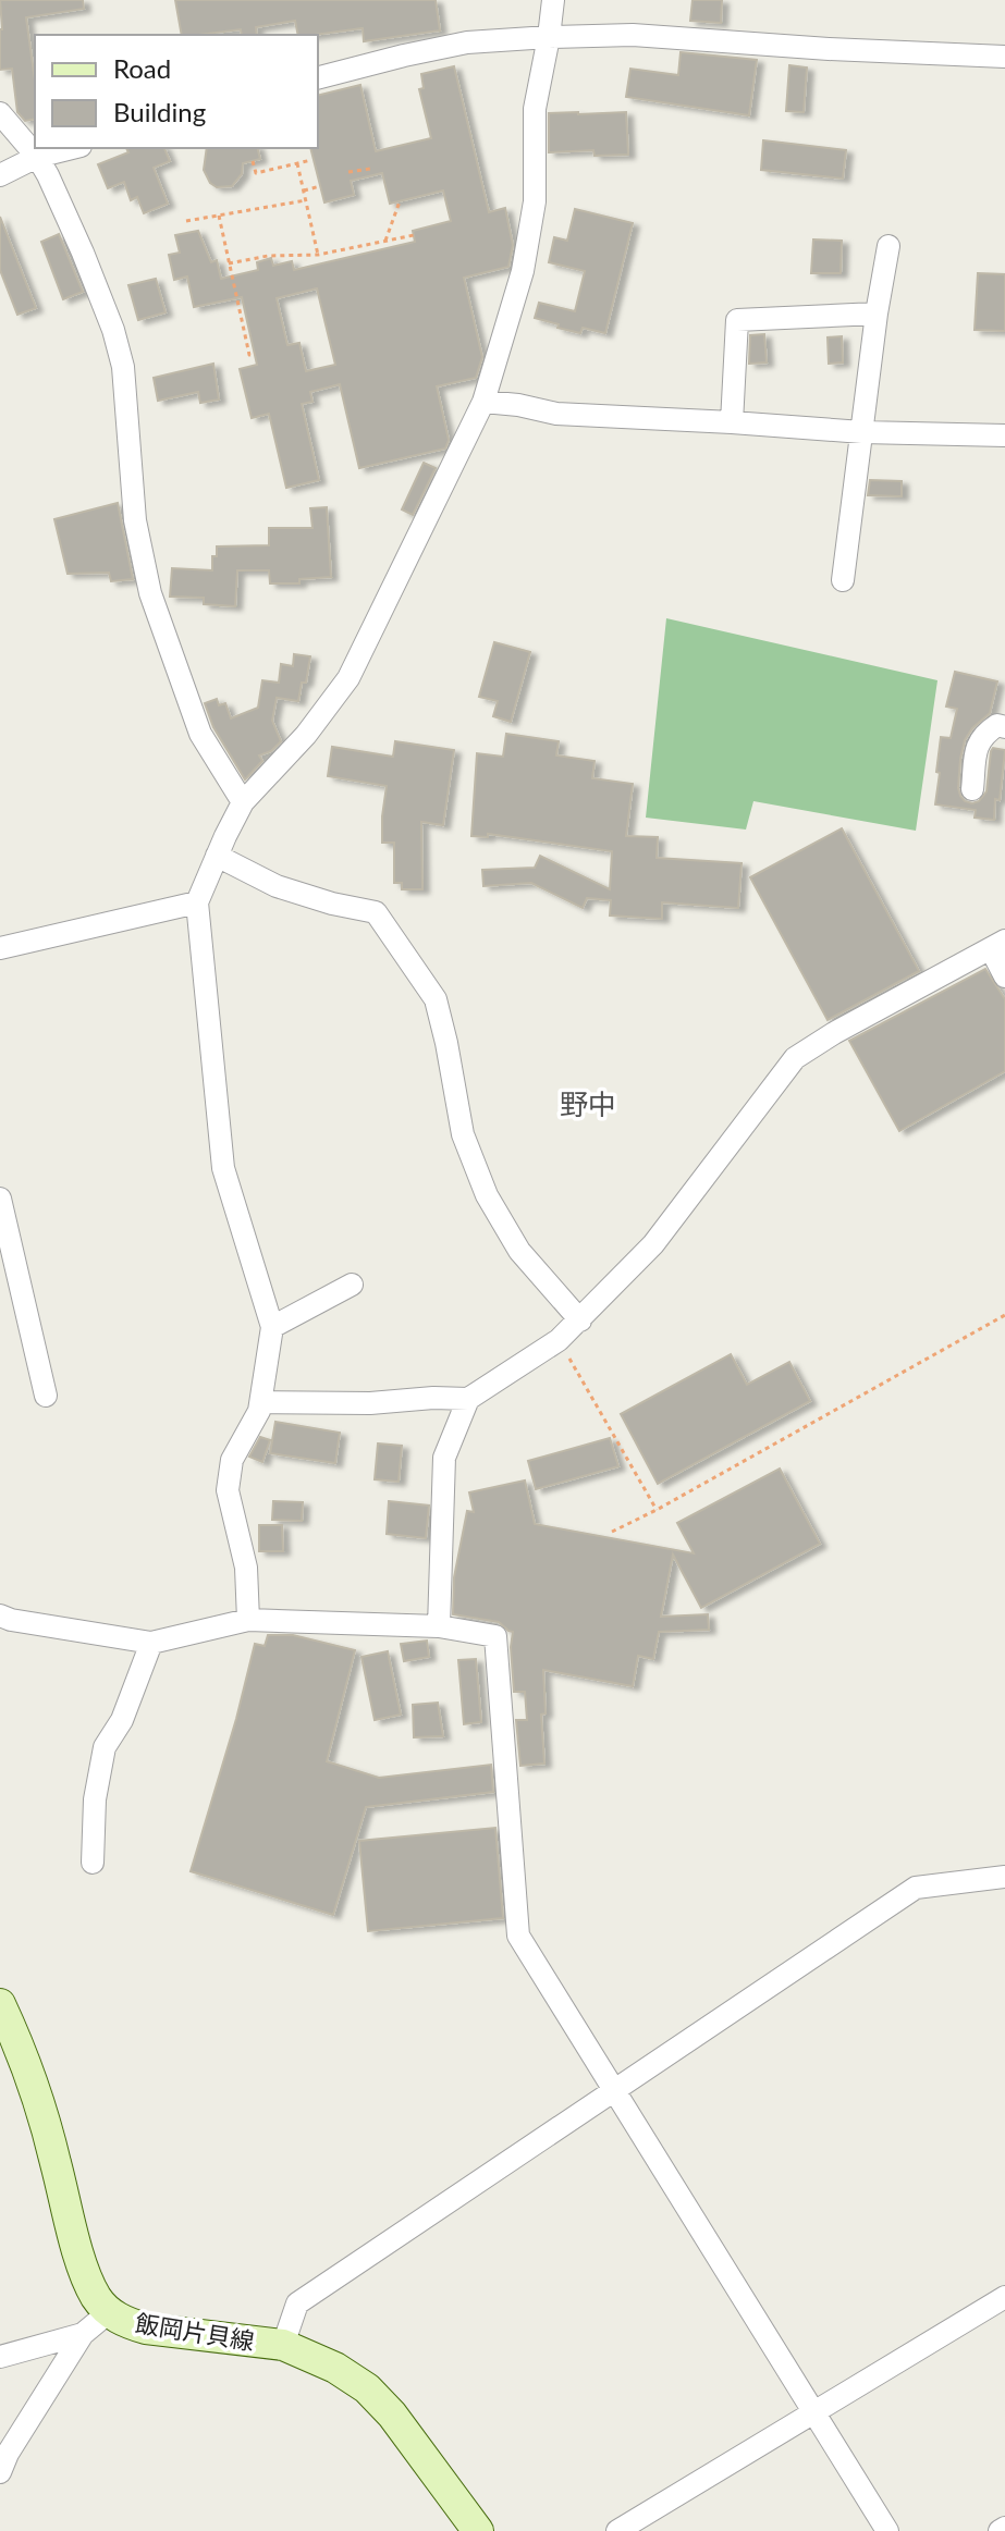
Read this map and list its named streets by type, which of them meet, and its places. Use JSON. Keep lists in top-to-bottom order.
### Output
{
  "streets": {
    "main road": ["飯岡片貝線"]
  },
  "districts": ["野中"],
  "legend": ["Road", "Building"]
}
